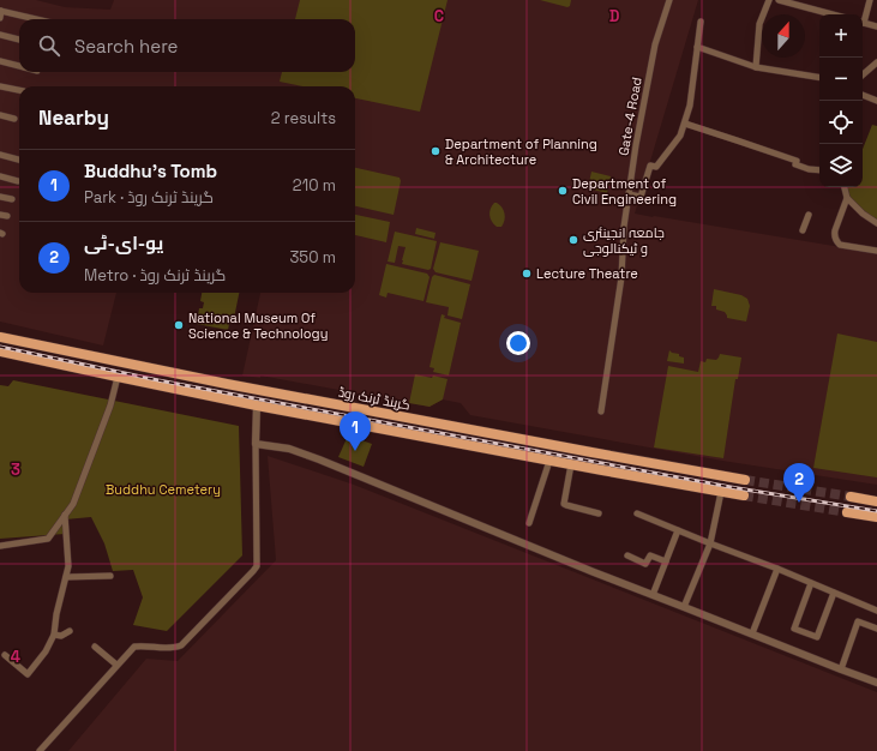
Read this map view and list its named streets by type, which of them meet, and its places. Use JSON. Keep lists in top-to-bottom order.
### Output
{
  "streets": {
    "main road": ["گرینڈ ٹرنک روڈ"],
    "street": ["Gate-4 Road"]
  },
  "parks": ["Buddhu Cemetery"],
  "places": [
    "Department of Planning & Architecture",
    "Department of Civil Engineering",
    "جامعہ انجینئری و ٹیکنالوجی",
    "Lecture Theatre",
    "National Museum Of Science & Technology"
  ],
  "north": "top",
  "page": {
    "map_buttons": ["+", "−"],
    "search": "Search here",
    "heading": ["Nearby", "2 results"],
    "list": [
      {
        "mark": "1",
        "name": "Buddhu's Tomb",
        "note": "Park · گرینڈ ٹرنک روڈ",
        "value": "210 m"
      },
      {
        "mark": "2",
        "name": "یو-ای-ٹی",
        "note": "Metro · گرینڈ ٹرنک روڈ",
        "value": "350 m"
      }
    ],
    "pins": ["1", "2"]
  },
  "grid": {
    "columns": ["C", "D"],
    "rows": ["3", "4"]
  }
}
